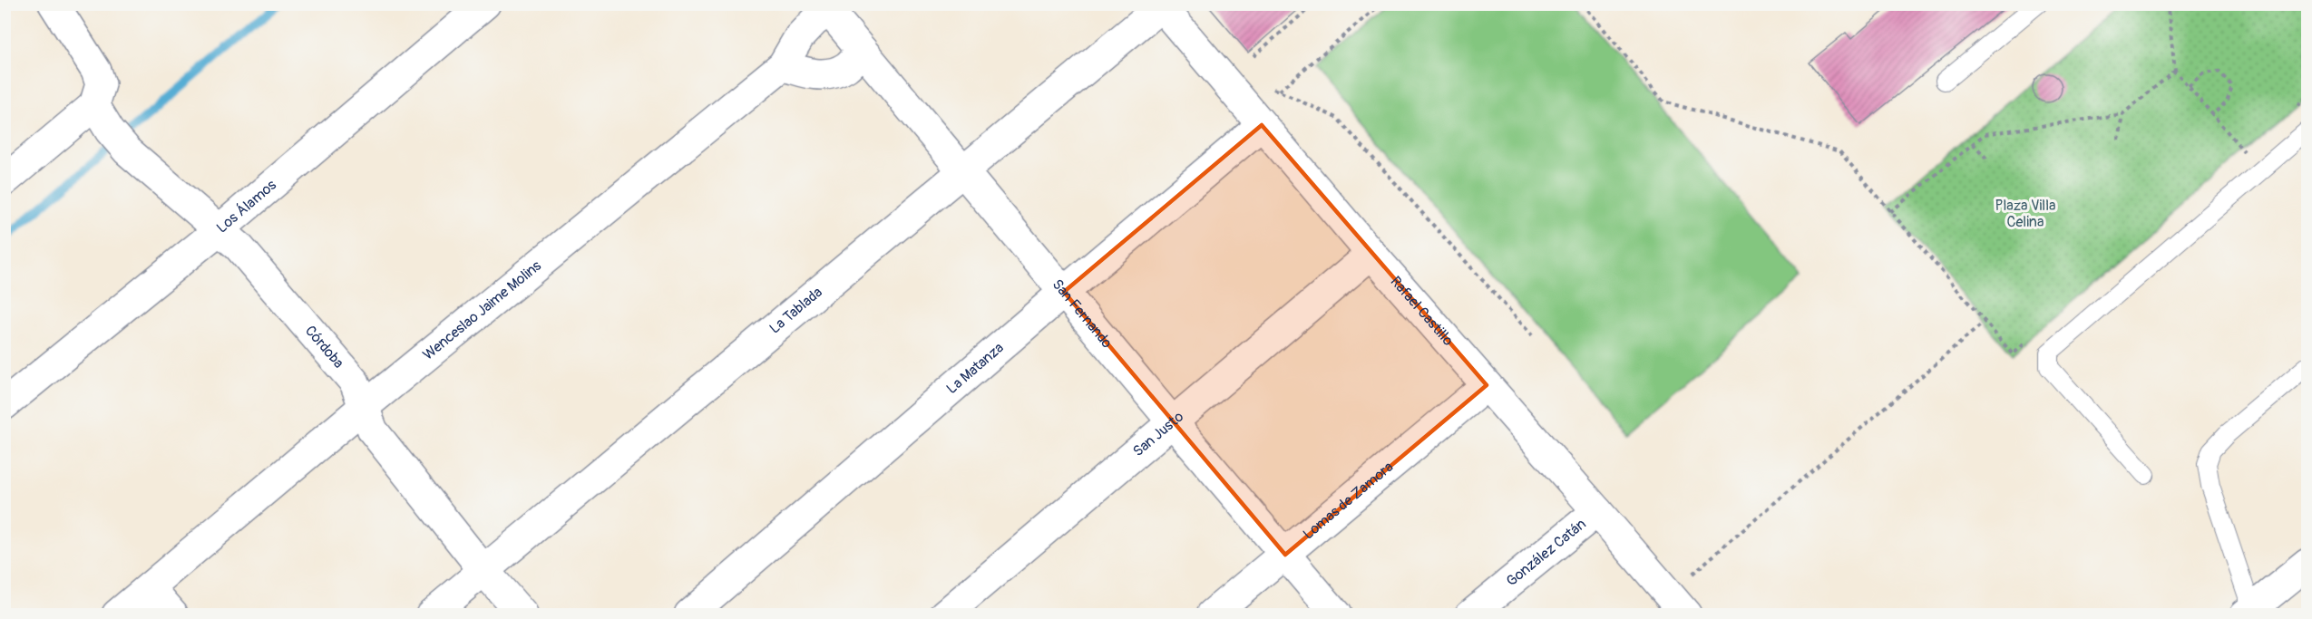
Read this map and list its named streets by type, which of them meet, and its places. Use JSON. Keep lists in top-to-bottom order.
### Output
{
  "streets": {
    "street": [
      "Los Álamos",
      "Wenceslao Jaime Molins",
      "La Tablada",
      "Rafael Castillo",
      "San Fernando",
      "Córdoba",
      "La Matanza",
      "San Justo",
      "Lomas de Zamora",
      "González Catán"
    ]
  },
  "crossings": [
    ["Los Álamos", "Córdoba"],
    ["Wenceslao Jaime Molins", "San Fernando"],
    ["Wenceslao Jaime Molins", "Córdoba"],
    ["La Tablada", "Rafael Castillo"],
    ["La Tablada", "San Fernando"],
    ["La Tablada", "Córdoba"],
    ["Rafael Castillo", "La Matanza"],
    ["Rafael Castillo", "San Justo"],
    ["Rafael Castillo", "Lomas de Zamora"],
    ["Rafael Castillo", "González Catán"],
    ["San Fernando", "La Matanza"],
    ["San Fernando", "San Justo"],
    ["San Fernando", "Lomas de Zamora"]
  ],
  "parks": ["Plaza Villa Celina"]
}
